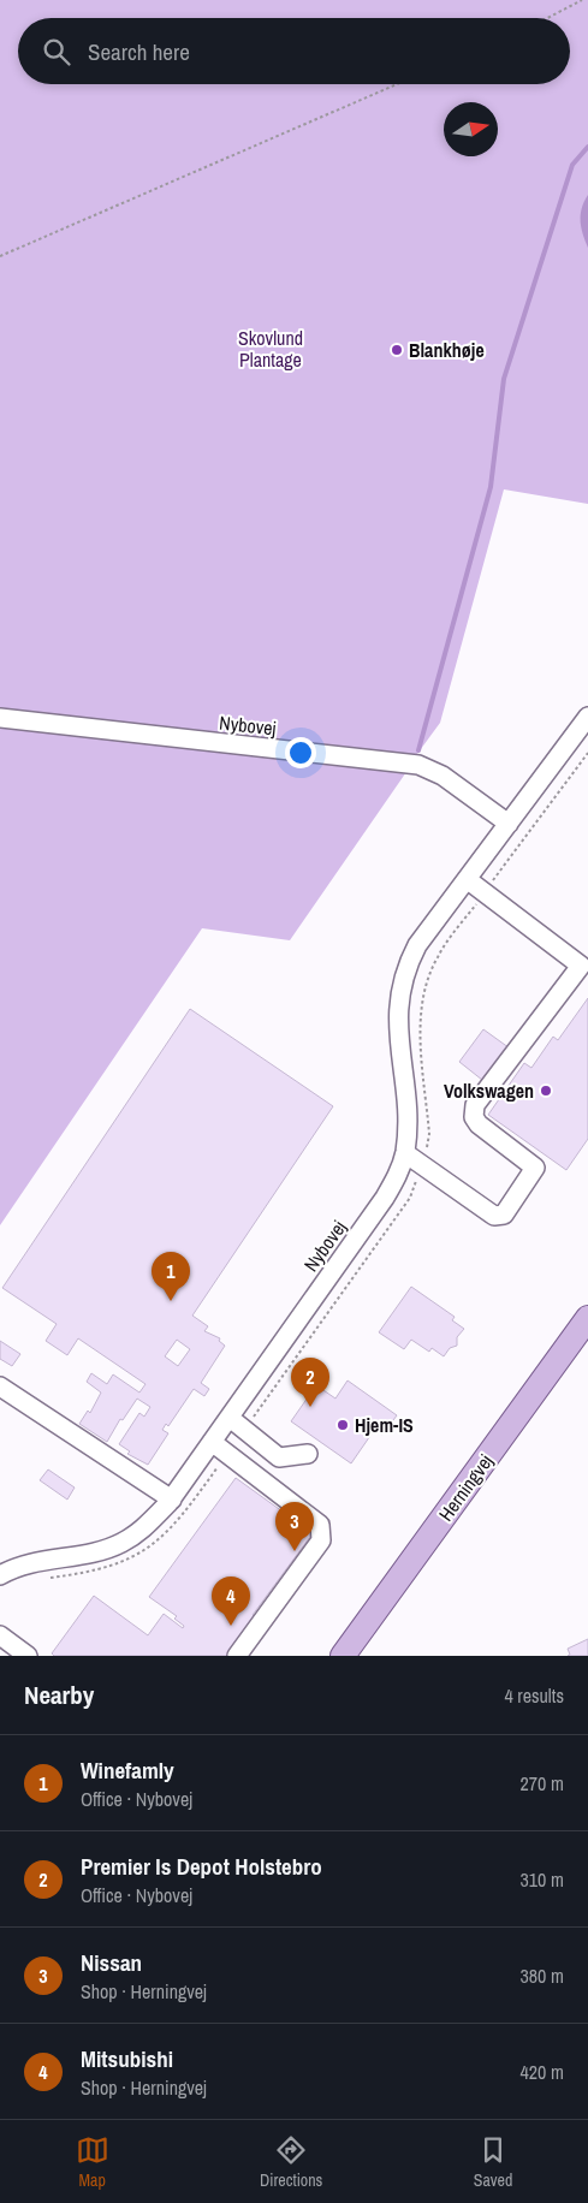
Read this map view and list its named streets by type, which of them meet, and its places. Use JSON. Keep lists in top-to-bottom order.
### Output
{
  "streets": {
    "main road": ["Herningvej"],
    "street": ["Nybovej"]
  },
  "parks": ["Skovlund Plantage"],
  "places": ["Blankhøje", "Volkswagen", "Hjem-IS"],
  "north": "right",
  "page": {
    "search": "Search here",
    "pins": [
      "1",
      "2",
      "3",
      "4"
    ],
    "heading": ["Nearby", "4 results"],
    "list": [
      {
        "mark": "1",
        "name": "Winefamly",
        "note": "Office · Nybovej",
        "value": "270 m"
      },
      {
        "mark": "2",
        "name": "Premier Is Depot Holstebro",
        "note": "Office · Nybovej",
        "value": "310 m"
      },
      {
        "mark": "3",
        "name": "Nissan",
        "note": "Shop · Herningvej",
        "value": "380 m"
      },
      {
        "mark": "4",
        "name": "Mitsubishi",
        "note": "Shop · Herningvej",
        "value": "420 m"
      }
    ],
    "nav": ["Map", "Directions", "Saved"]
  }
}
